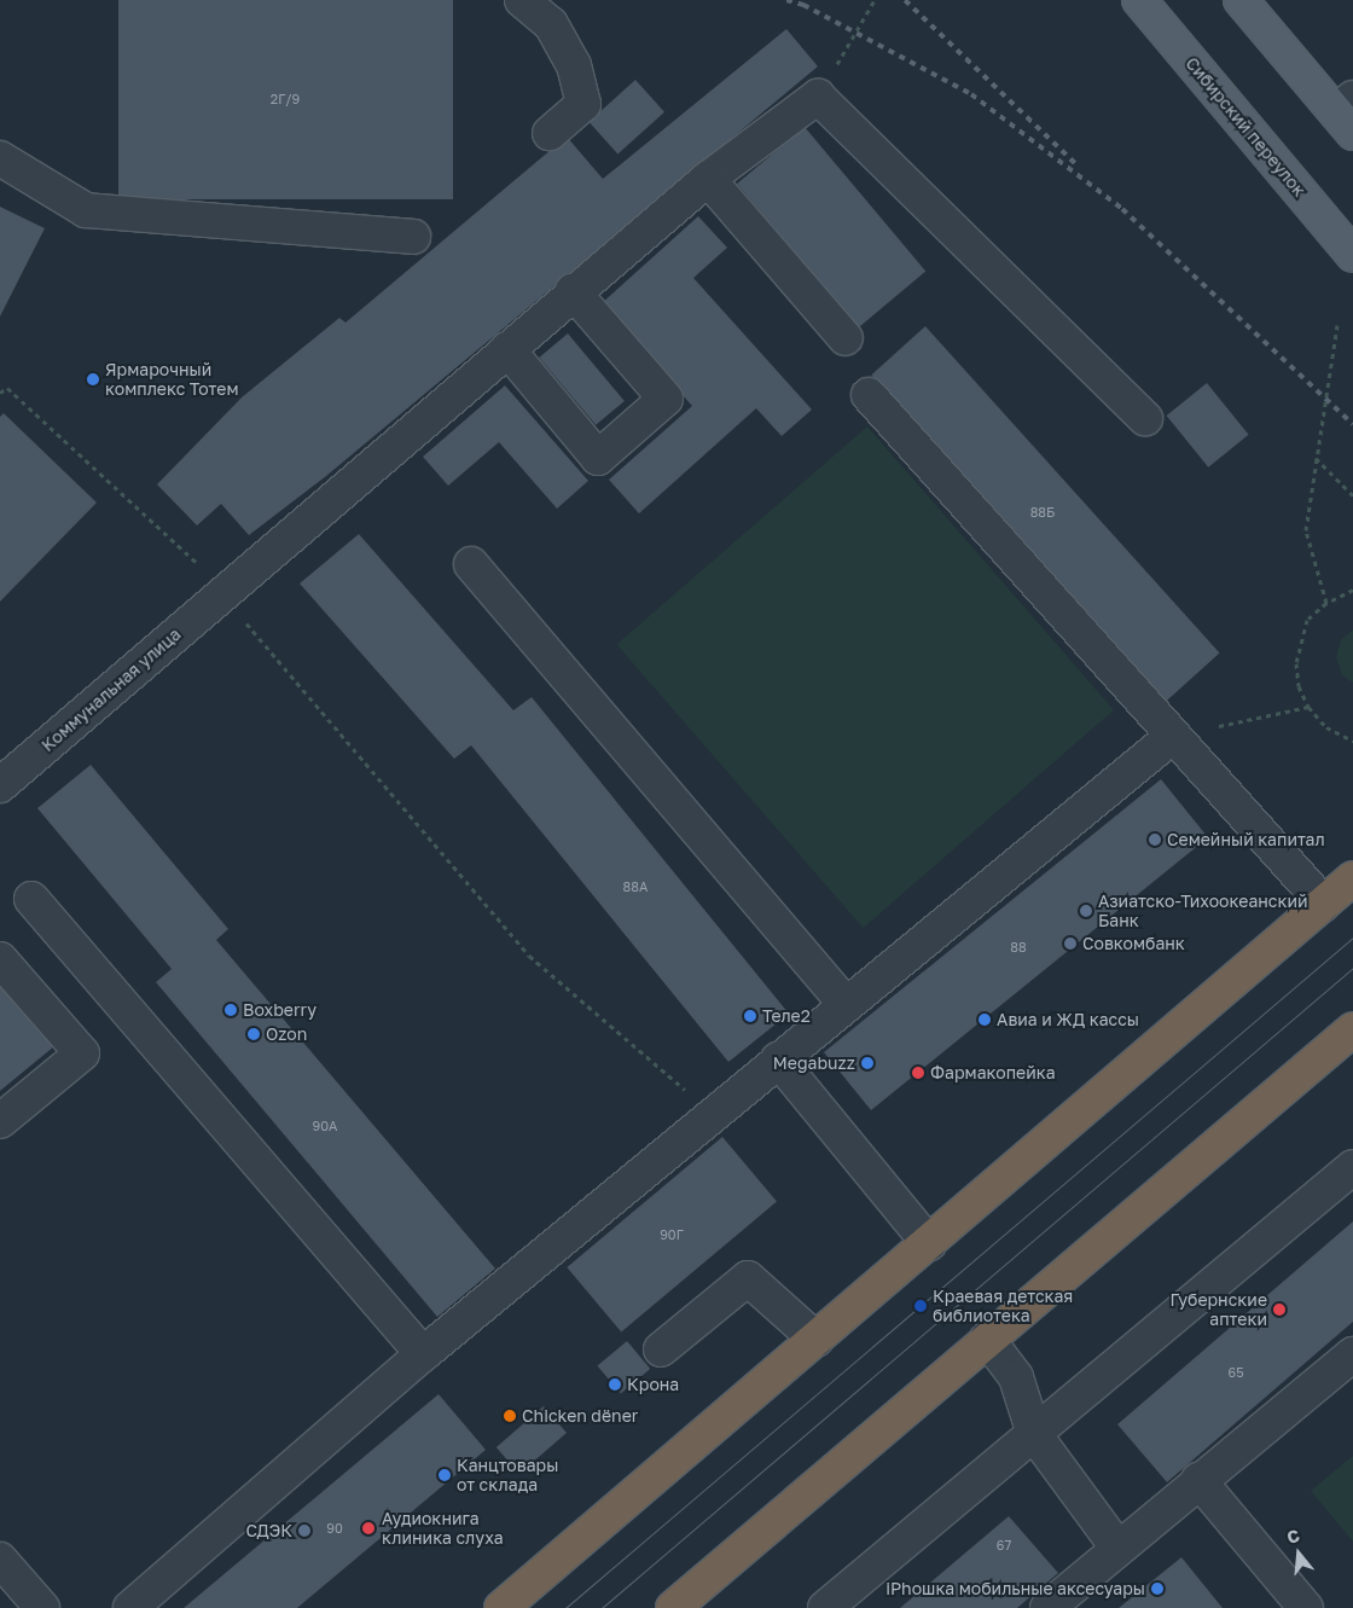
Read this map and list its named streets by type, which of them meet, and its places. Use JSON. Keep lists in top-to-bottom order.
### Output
{
  "streets": {
    "main road": ["Сибирский переулок"],
    "street": ["Коммунальная улица"]
  },
  "places": [
    "Ярмарочный комплекс Тотем",
    "Семейный капитал",
    "Азиатско-Тихоокеанский Банк",
    "Совкомбанк",
    "Boxberry",
    "Теле2",
    "Авиа и ЖД кассы",
    "Ozon",
    "Megabuzz",
    "Фармакопейка",
    "Краевая детская библиотека",
    "Губернские аптеки",
    "Крона",
    "Chicken dëner",
    "Канцтовары от склада",
    "Аудиокнига клиника слуха",
    "СДЭК",
    "iPhoшка мобильные аксесуары"
  ],
  "house_numbers": [
    "2Г/9",
    "88Б",
    "88А",
    "88",
    "90А",
    "90Г",
    "65",
    "90",
    "67"
  ],
  "north": "top"
}
